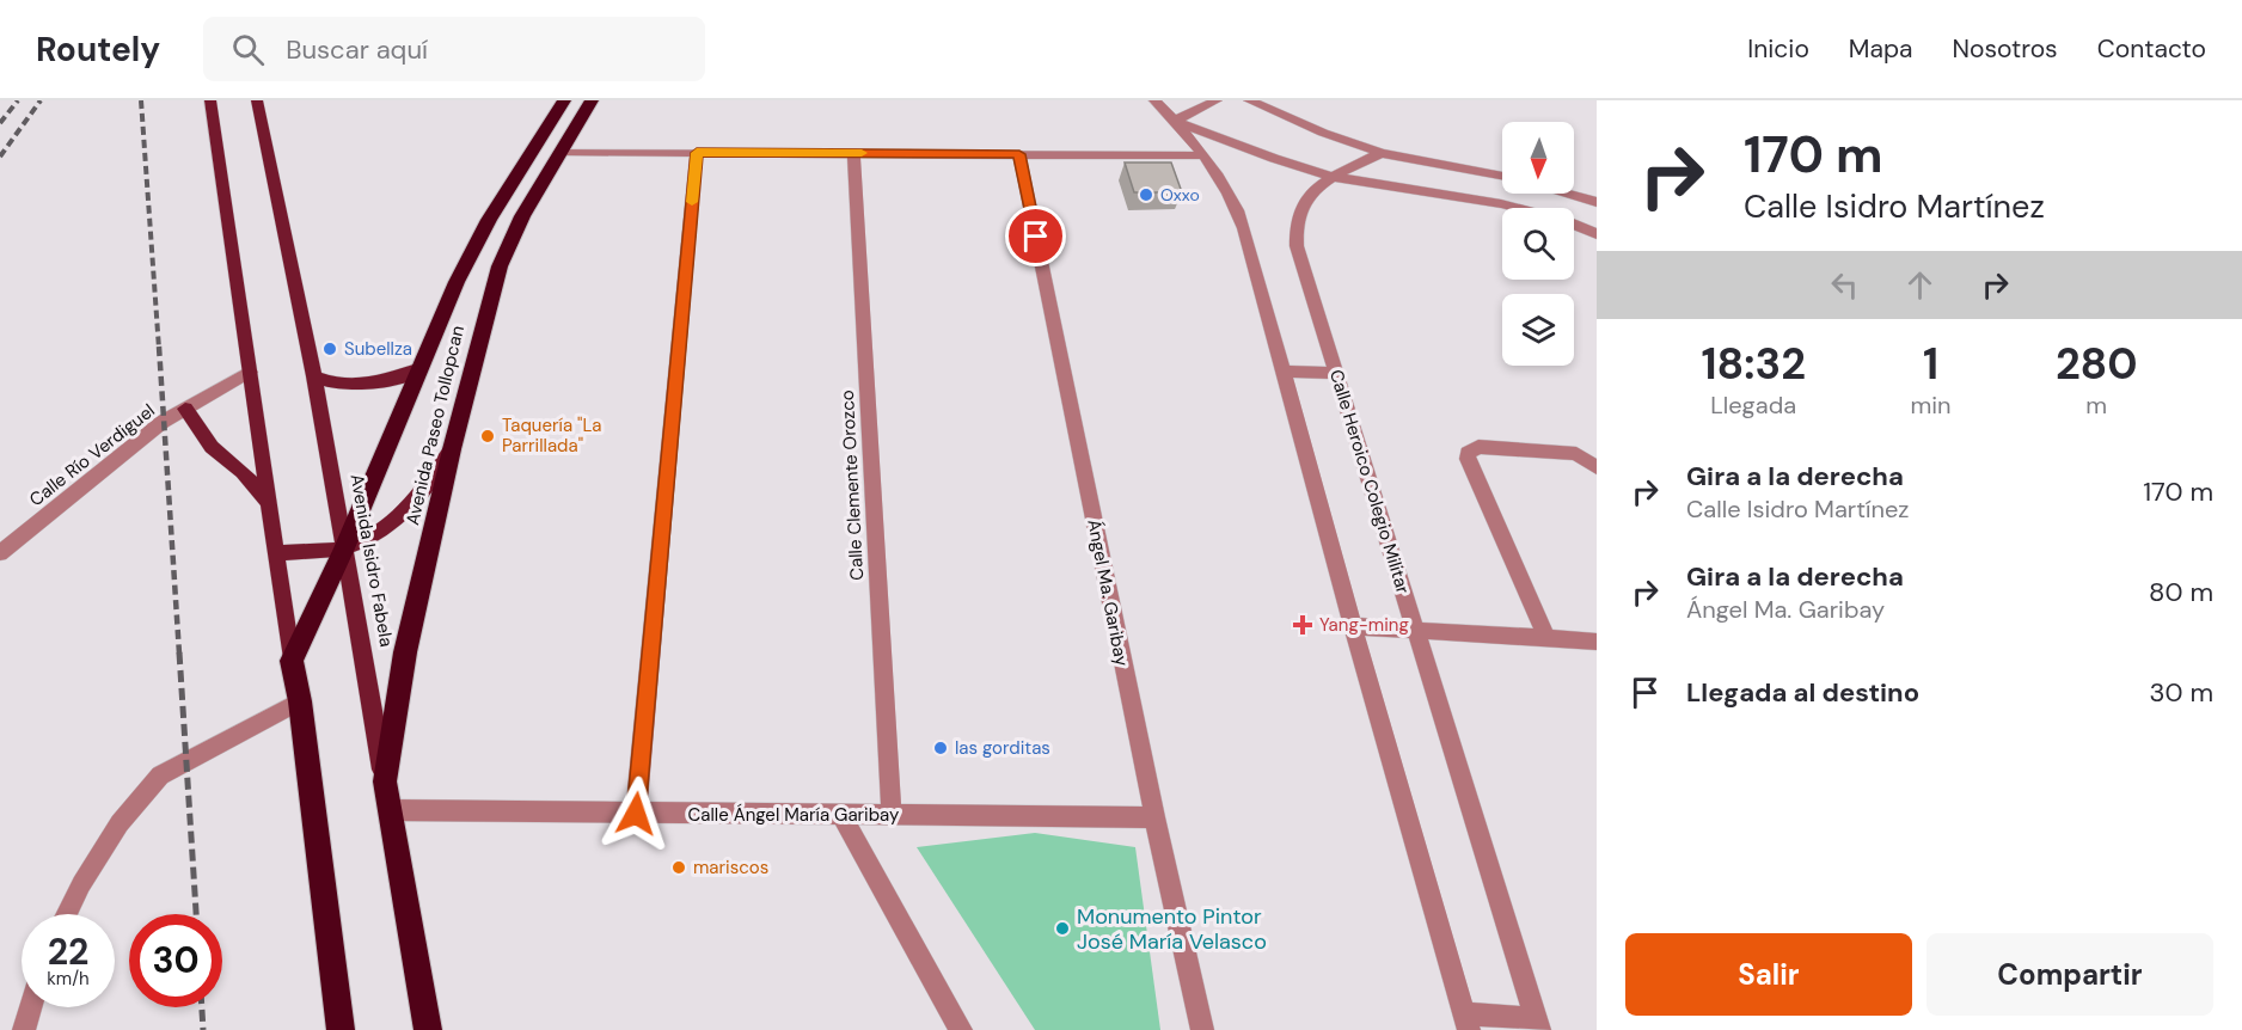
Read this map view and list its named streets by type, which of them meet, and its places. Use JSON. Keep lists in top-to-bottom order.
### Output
{
  "streets": {
    "highway": ["Avenida Paseo Tollopcan", "Avenida Isidro Fabela"],
    "street": [
      "Calle Río Verdiguel",
      "Calle Heroico Colegio Militar",
      "Calle Clemente Orozco",
      "Ángel Ma. Garibay",
      "Calle Ángel María Garibay"
    ]
  },
  "crossings": [
    ["Avenida Paseo Tollopcan", "Avenida Isidro Fabela"],
    ["Calle Clemente Orozco", "Calle Ángel María Garibay"],
    ["Avenida Isidro Fabela", "Calle Ángel María Garibay"],
    ["Ángel Ma. Garibay", "Calle Ángel María Garibay"]
  ],
  "places": {
    "other": [
      "Oxxo",
      "Subellza",
      "Taquería \"La Parrillada\"",
      "las gorditas",
      "mariscos",
      "Monumento Pintor José María Velasco"
    ],
    "health": ["Yang-ming"]
  },
  "north": "bottom",
  "page": {
    "header": "Routely",
    "search": "Buscar aquí",
    "nav": [
      "Inicio",
      "Mapa",
      "Nosotros",
      "Contacto"
    ],
    "turn": ["170 m", "Calle Isidro Martínez"],
    "eta": [
      "18:32",
      "Llegada",
      "1",
      "min",
      "280",
      "m"
    ],
    "list": [
      {
        "name": "Gira a la derecha",
        "note": "Calle Isidro Martínez",
        "value": "170 m"
      },
      {
        "name": "Gira a la derecha",
        "note": "Ángel Ma. Garibay",
        "value": "80 m"
      },
      {
        "name": "Llegada al destino",
        "value": "30 m"
      }
    ],
    "speed": "22 km/h",
    "limit": "30",
    "buttons": ["Salir", "Compartir"]
  }
}
